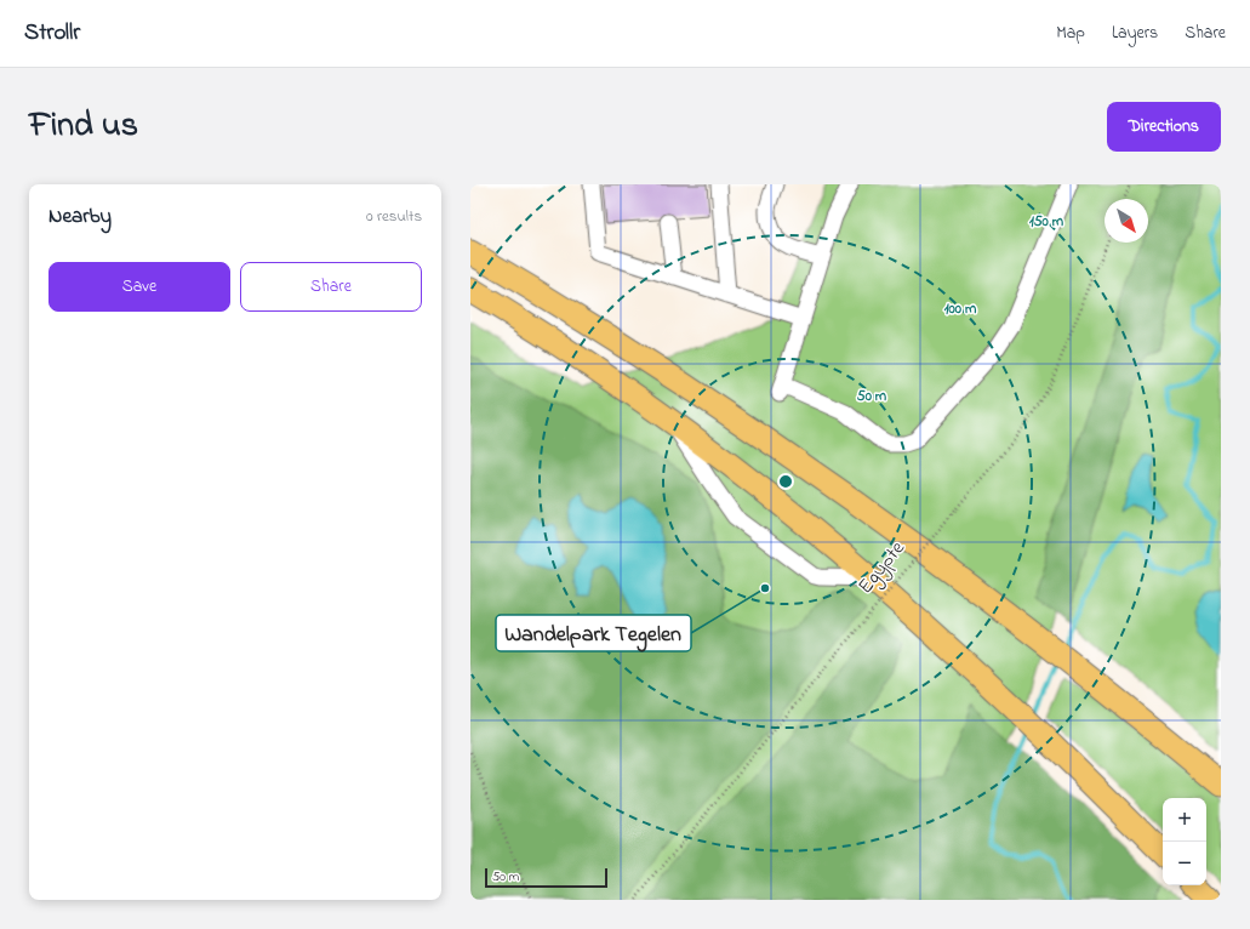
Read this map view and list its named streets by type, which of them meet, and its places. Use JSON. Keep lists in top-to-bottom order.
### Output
{
  "streets": {
    "path": ["Egypte"]
  },
  "places": ["Wandelpark Tegelen"],
  "scale_bar": "50 m",
  "north": "bottom right",
  "page": {
    "header": "Strollr",
    "nav": ["Map", "Layers", "Share"],
    "title": "Find us",
    "buttons": [
      "Directions",
      ["Save", "Share"]
    ],
    "heading": ["Nearby", "0 results"],
    "map_buttons": ["+", "−"],
    "scale": "50 m"
  },
  "rings": ["150 m", "100 m", "50 m"]
}
